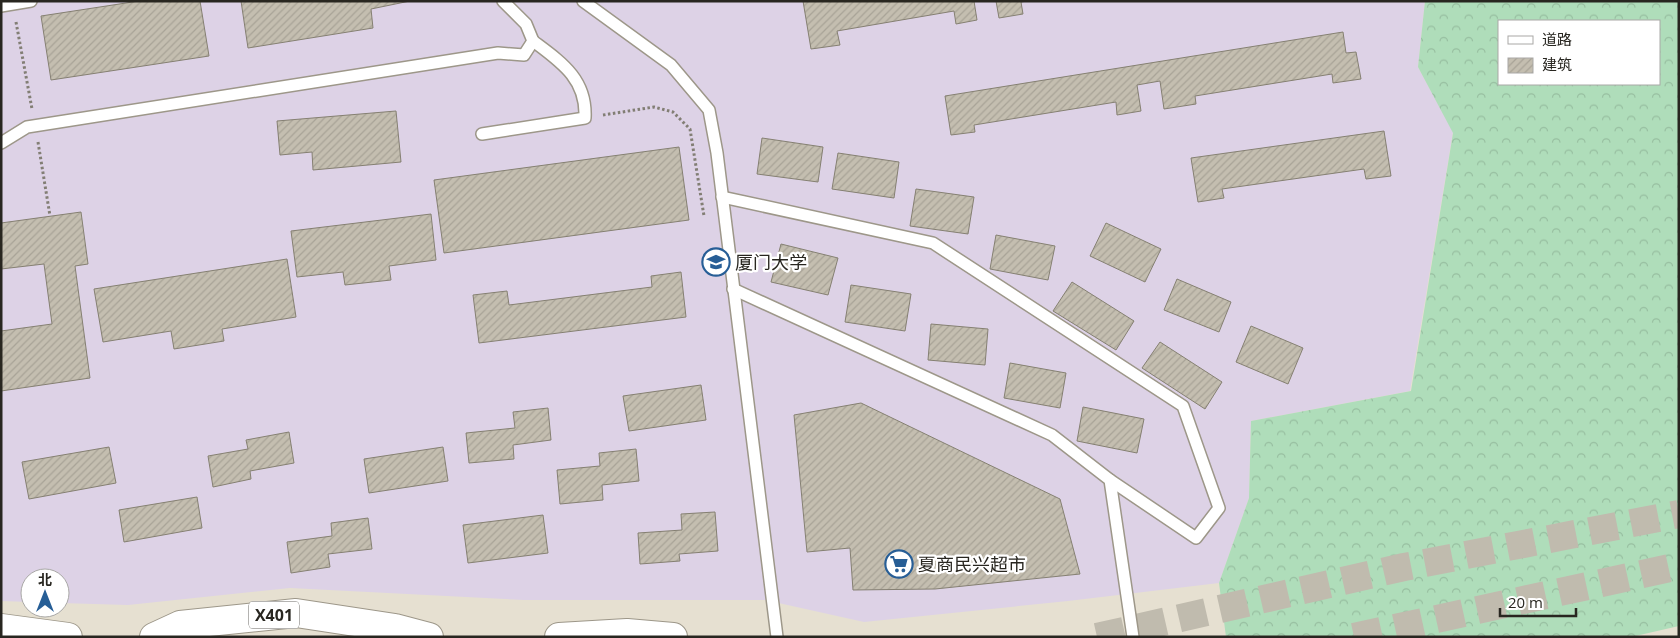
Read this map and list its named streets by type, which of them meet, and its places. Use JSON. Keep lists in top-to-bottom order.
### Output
{
  "streets": {
    "main road": ["X401"]
  },
  "places": {
    "school or university": ["厦门大学"],
    "supermarket": ["夏商民兴超市"]
  },
  "legend": ["道路", "建筑"],
  "scale_bar": "20 m",
  "north": "top"
}
